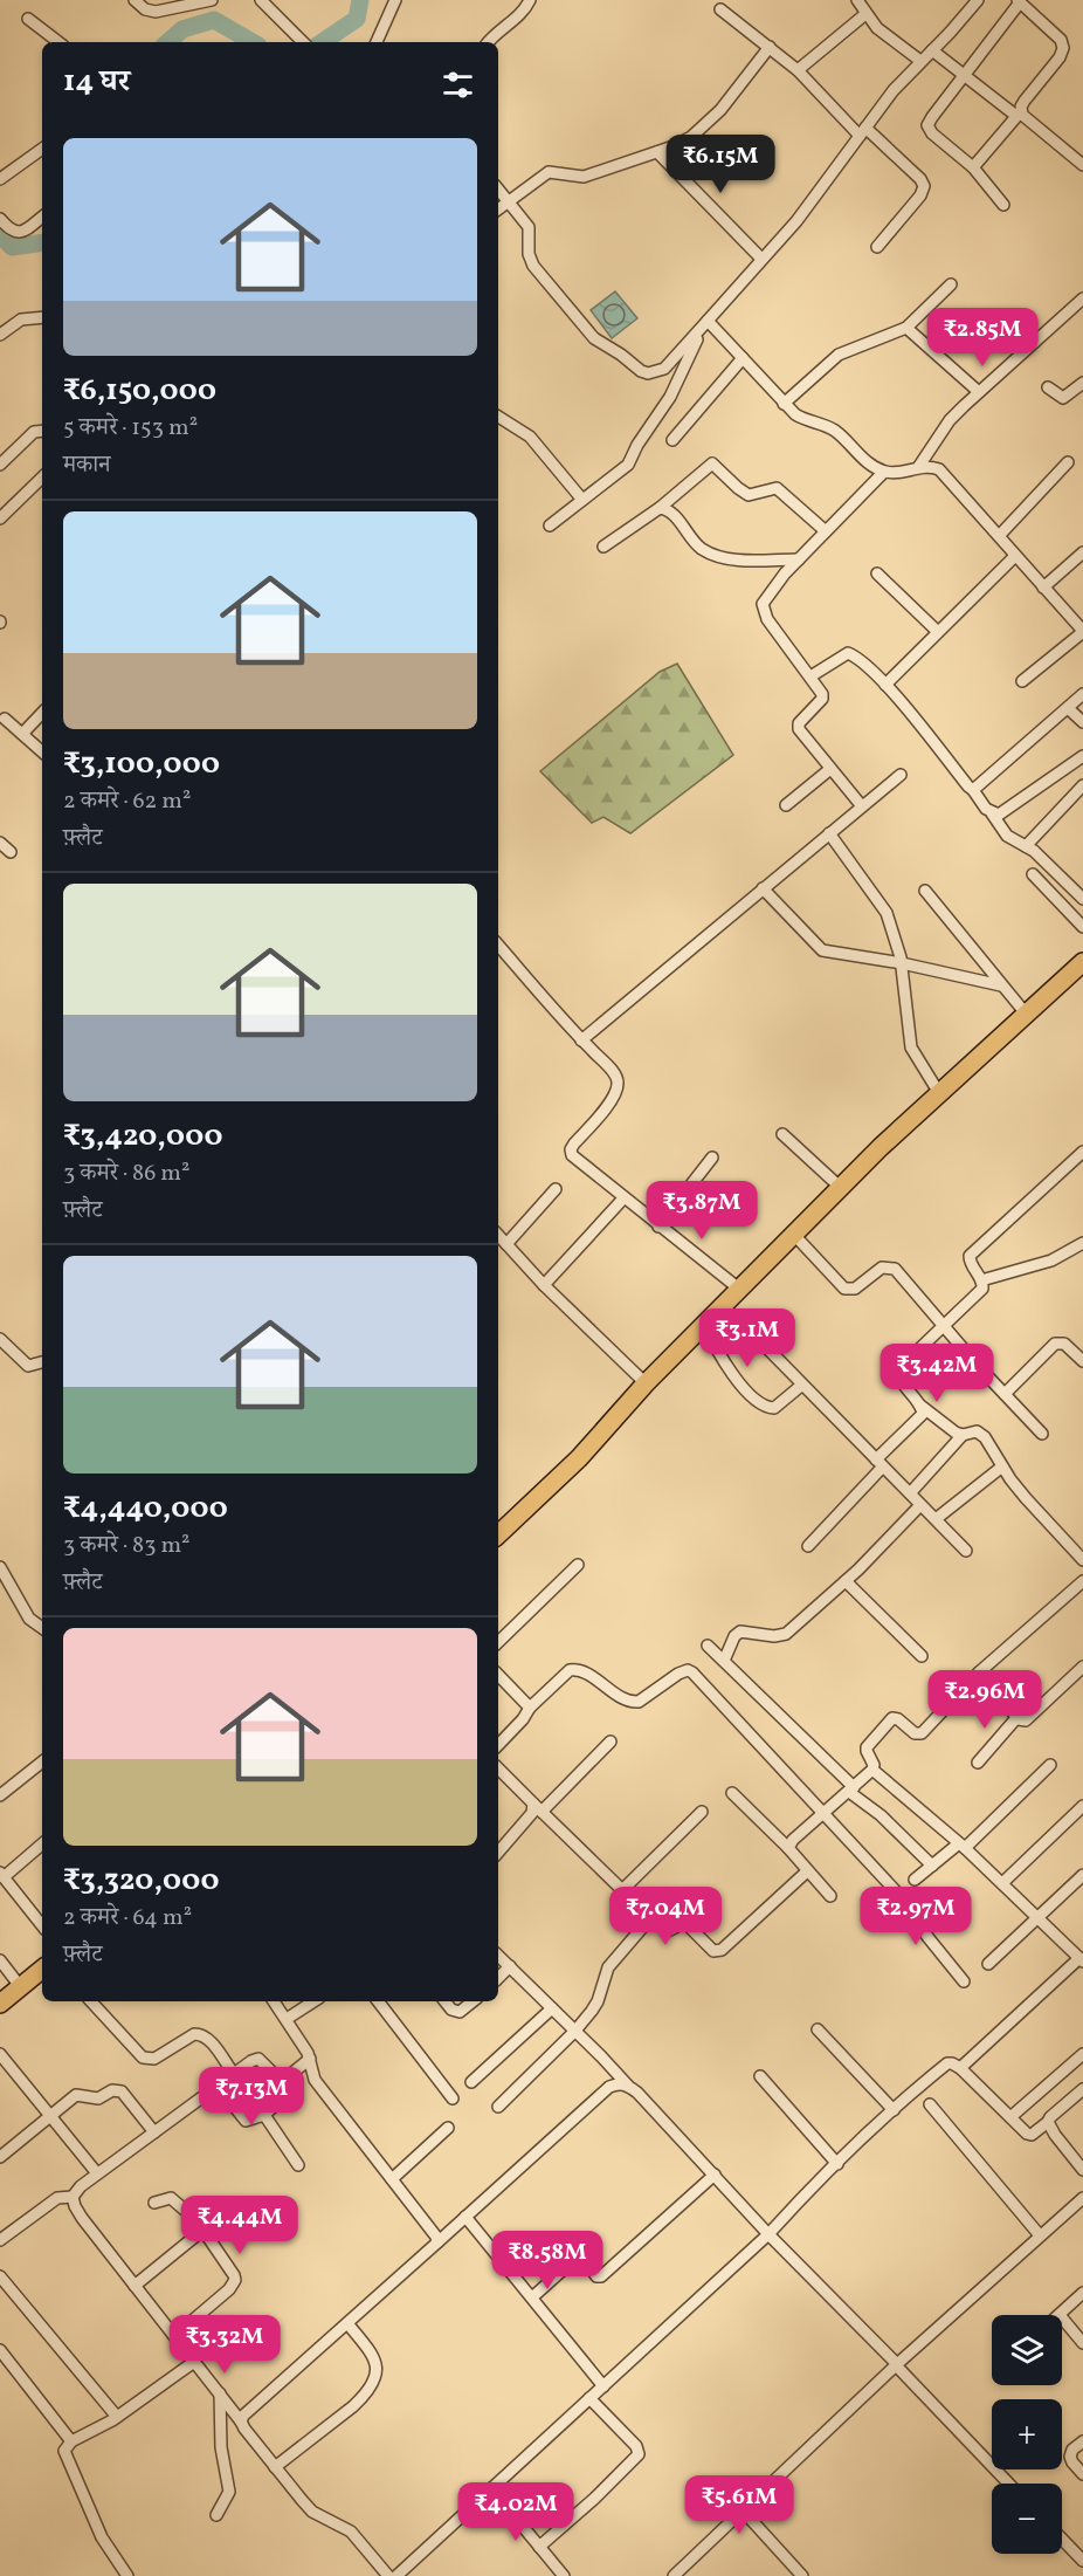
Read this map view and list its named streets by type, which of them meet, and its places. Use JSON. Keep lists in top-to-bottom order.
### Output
{
  "page": {
    "heading": "14 घर",
    "list": [
      {
        "name": "₹6,150,000",
        "note": "5 कमरे · 153 m² · मकान"
      },
      {
        "name": "₹3,100,000",
        "note": "2 कमरे · 62 m² · फ़्लैट"
      },
      {
        "name": "₹3,420,000",
        "note": "3 कमरे · 86 m² · फ़्लैट"
      },
      {
        "name": "₹4,440,000",
        "note": "3 कमरे · 83 m² · फ़्लैट"
      },
      {
        "name": "₹3,320,000",
        "note": "2 कमरे · 64 m² · फ़्लैट"
      }
    ],
    "price": [
      "₹6.15M",
      "₹2.85M",
      "₹3.87M",
      "₹3.1M",
      "₹3.42M",
      "₹2.96M",
      "₹7.04M",
      "₹2.97M",
      "₹7.13M",
      "₹4.44M",
      "₹8.58M",
      "₹3.32M",
      "₹5.61M",
      "₹4.02M"
    ],
    "map_buttons": ["+", "−"]
  }
}
